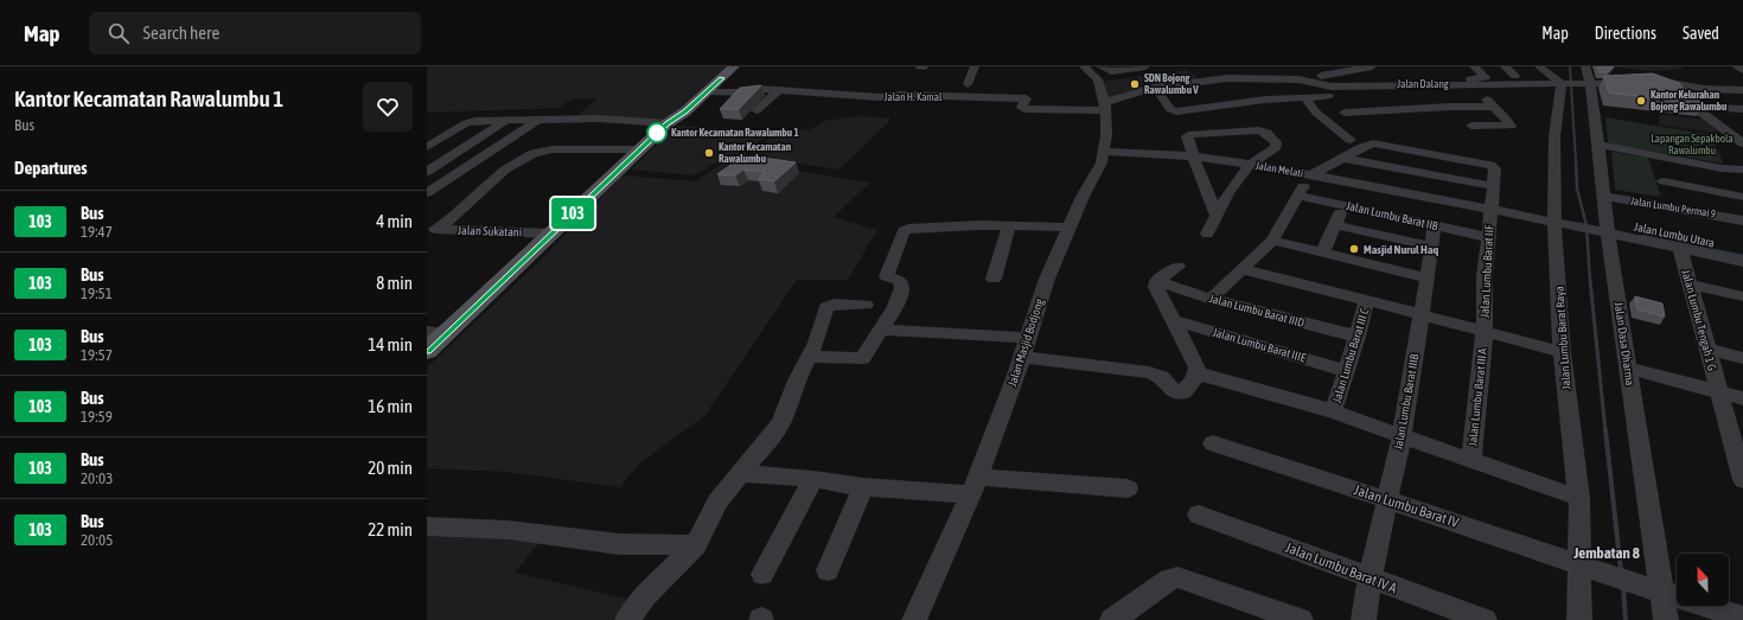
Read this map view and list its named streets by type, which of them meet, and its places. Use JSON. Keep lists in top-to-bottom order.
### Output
{
  "streets": {
    "street": [
      "Jalan Dalang",
      "Jalan H. Kamal",
      "Jalan Melati",
      "Jalan Lumbu Permai 9",
      "Jalan Lumbu Barat IIB",
      "Jalan Sukatani",
      "Jalan Lumbu Utara",
      "Jalan Lumbu Barat IIF",
      "Jalan Lumbu Barat IIID",
      "Jalan Lumbu Tengah 1 G",
      "Jalan Lumbu Barat Raya",
      "Jalan Masjid Bodjong",
      "Jalan Dasa Dharma",
      "Jalan Lumbu Barat IIIE",
      "Jalan Lumbu Barat III C",
      "Jalan Lumbu Barat III A",
      "Jalan Lumbu Barat IIIB",
      "Jalan Lumbu Barat IV",
      "Jalan Lumbu Barat IV A"
    ]
  },
  "crossings": [
    ["Jalan Dalang", "Jalan H. Kamal"],
    ["Jalan Dalang", "Jalan Lumbu Barat Raya"],
    ["Jalan Dalang", "Jalan Masjid Bodjong"],
    ["Jalan Dalang", "Jalan Dasa Dharma"],
    ["Jalan H. Kamal", "Jalan Masjid Bodjong"],
    ["Jalan Melati", "Jalan Lumbu Utara"],
    ["Jalan Melati", "Jalan Lumbu Barat IIF"],
    ["Jalan Melati", "Jalan Lumbu Barat Raya"],
    ["Jalan Melati", "Jalan Masjid Bodjong"],
    ["Jalan Melati", "Jalan Dasa Dharma"],
    ["Jalan Lumbu Permai 9", "Jalan Dasa Dharma"],
    ["Jalan Lumbu Barat IIB", "Jalan Lumbu Barat IIF"],
    ["Jalan Lumbu Barat IIB", "Jalan Lumbu Barat IIIB"],
    ["Jalan Lumbu Utara", "Jalan Lumbu Tengah 1 G"],
    ["Jalan Lumbu Utara", "Jalan Dasa Dharma"],
    ["Jalan Lumbu Barat IIF", "Jalan Lumbu Barat III A"],
    ["Jalan Lumbu Barat IIID", "Jalan Lumbu Barat III C"],
    ["Jalan Lumbu Barat Raya", "Jalan Lumbu Barat IV"],
    ["Jalan Dasa Dharma", "Jalan Lumbu Barat IV"],
    ["Jalan Lumbu Barat IIIE", "Jalan Lumbu Barat III C"],
    ["Jalan Lumbu Barat IIIB", "Jalan Lumbu Barat IV"],
    ["Jalan Lumbu Barat IIIB", "Jalan Lumbu Barat IV A"]
  ],
  "districts": ["Jembatan 8"],
  "parks": ["Lapangan Sepakbola Rawalumbu"],
  "places": [
    "SDN Bojong Rawalumbu V",
    "Kantor Kelurahan Bojong Rawalumbu",
    "Kantor Kecamatan Rawalumbu 1",
    "Kantor Kecamatan Rawalumbu",
    "Masjid Nurul Haq"
  ],
  "lines": ["bus line 103"],
  "north": "top",
  "page": {
    "header": "Map",
    "search": "Search here",
    "nav": ["Map", "Directions", "Saved"],
    "heading": [
      ["Kantor Kecamatan Rawalumbu 1", "Bus"],
      "Departures"
    ],
    "on_map": "103",
    "list": [
      {
        "mark": "103",
        "name": "Bus",
        "note": "19:47",
        "value": "4 min"
      },
      {
        "mark": "103",
        "name": "Bus",
        "note": "19:51",
        "value": "8 min"
      },
      {
        "mark": "103",
        "name": "Bus",
        "note": "19:57",
        "value": "14 min"
      },
      {
        "mark": "103",
        "name": "Bus",
        "note": "19:59",
        "value": "16 min"
      },
      {
        "mark": "103",
        "name": "Bus",
        "note": "20:03",
        "value": "20 min"
      },
      {
        "mark": "103",
        "name": "Bus",
        "note": "20:05",
        "value": "22 min"
      }
    ]
  }
}
